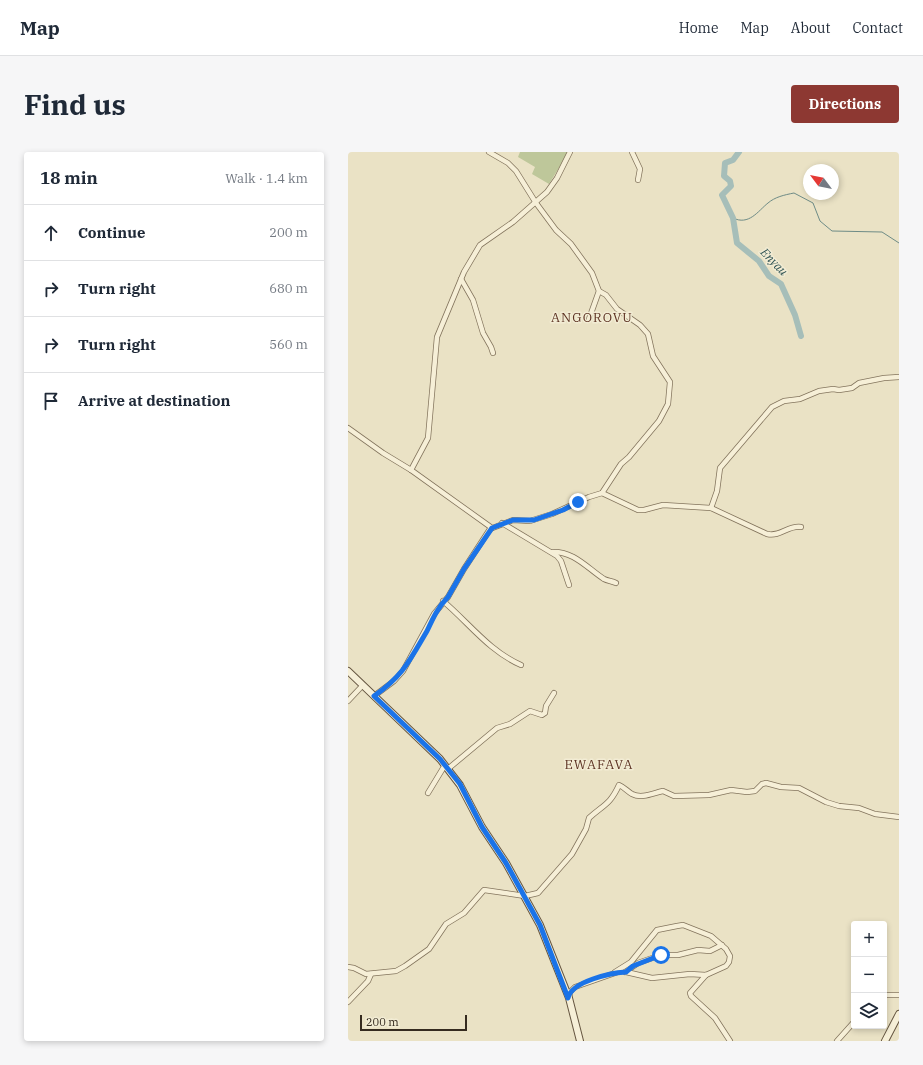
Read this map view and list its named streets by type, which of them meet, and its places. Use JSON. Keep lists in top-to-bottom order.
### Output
{
  "districts": ["ANGOROVU", "EWAFAVA"],
  "water": ["Enyau"],
  "scale_bar": "200 m",
  "north": "top left",
  "page": {
    "header": "Map",
    "nav": [
      "Home",
      "Map",
      "About",
      "Contact"
    ],
    "buttons": "Directions",
    "title": "Find us",
    "heading": ["18 min", "Walk · 1.4 km"],
    "list": [
      ["Continue", "200 m"],
      ["Turn right", "680 m"],
      ["Turn right", "560 m"],
      "Arrive at destination"
    ],
    "map_buttons": ["+", "−"],
    "scale": "200 m"
  }
}
